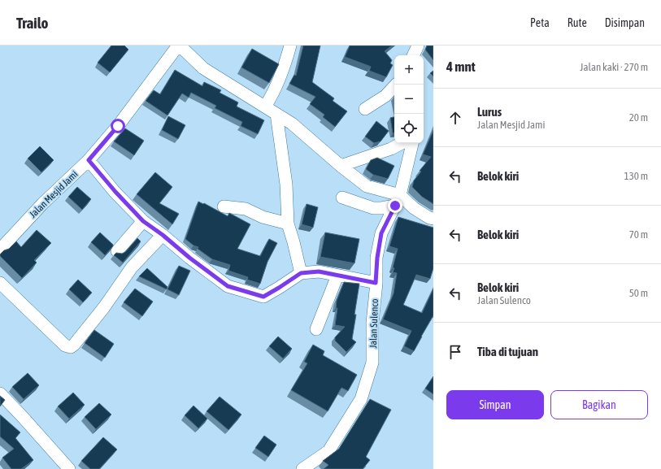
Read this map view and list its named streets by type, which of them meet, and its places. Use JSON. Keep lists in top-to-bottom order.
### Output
{
  "streets": {
    "street": ["Jalan Mesjid Jami", "Jalan Sulenco"]
  },
  "page": {
    "header": "Trailo",
    "nav": ["Peta", "Rute", "Disimpan"],
    "heading": ["4 mnt", "Jalan kaki · 270 m"],
    "map_buttons": ["+", "−"],
    "list": [
      ["Lurus", "Jalan Mesjid Jami", "20 m"],
      ["Belok kiri", "130 m"],
      ["Belok kiri", "70 m"],
      ["Belok kiri", "Jalan Sulenco", "50 m"],
      "Tiba di tujuan"
    ],
    "buttons": ["Simpan", "Bagikan"]
  }
}
